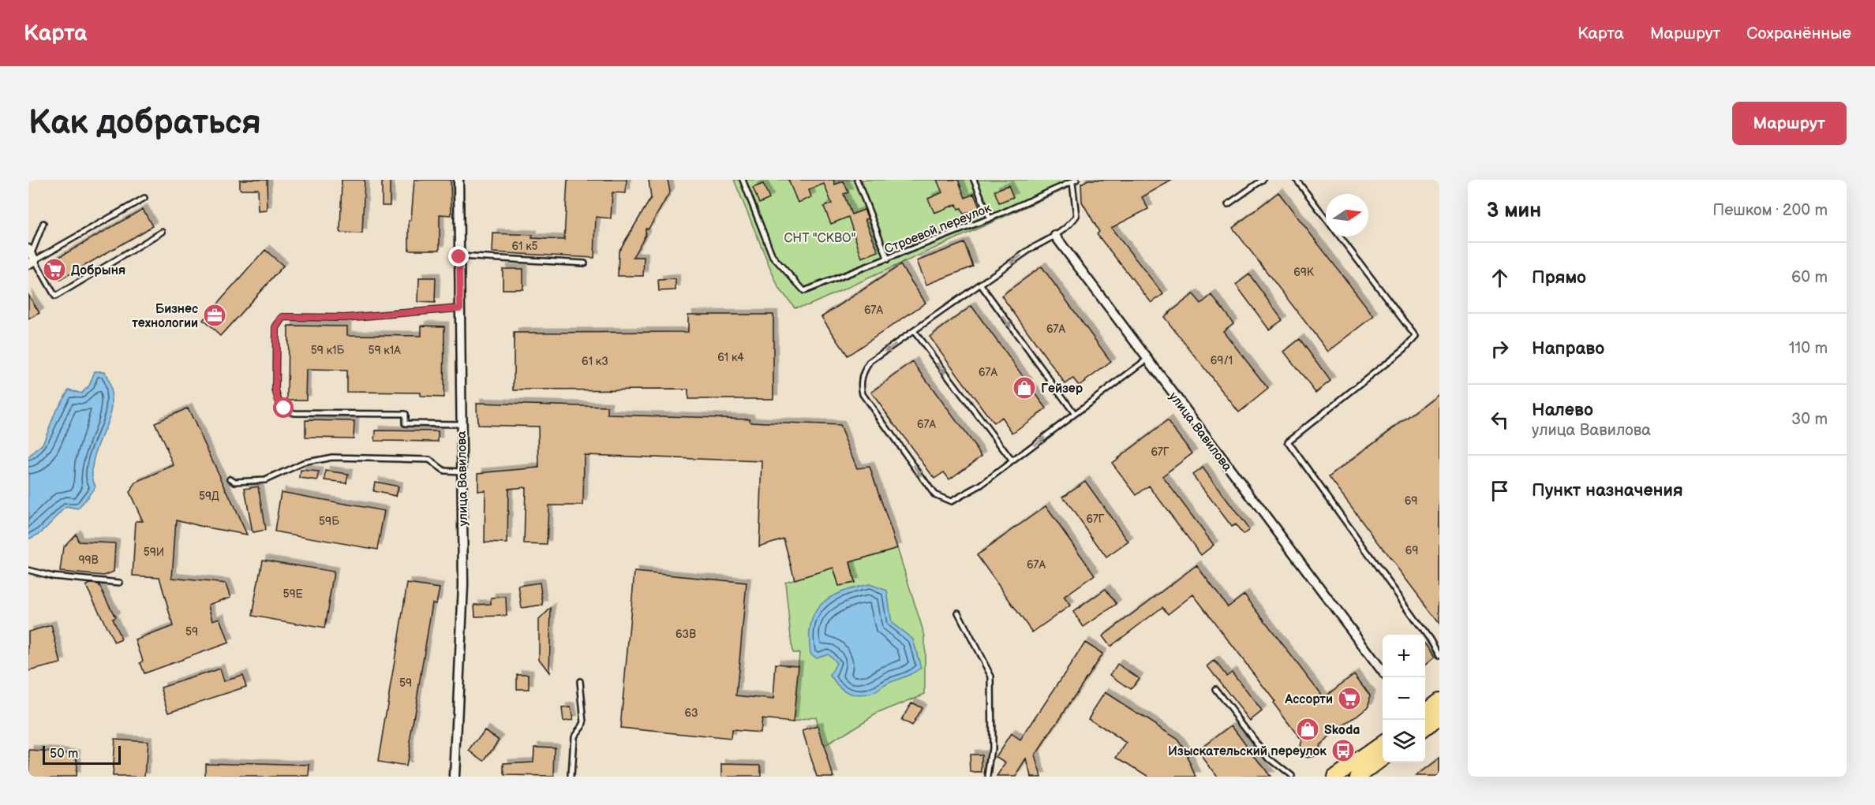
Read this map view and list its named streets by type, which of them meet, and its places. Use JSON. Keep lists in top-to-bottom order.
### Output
{
  "streets": {
    "street": ["улица Вавилова"],
    "lane": ["Строевой переулок"]
  },
  "parks": ["СНТ \"СКВО\""],
  "places": {
    "supermarket": ["Добрыня", "Ассорти"],
    "office": ["Бизнес технологии"],
    "shop": ["Гейзер", "Skoda"],
    "bus stop": ["Изыскательский переулок"]
  },
  "house_numbers": [
    "61 к5",
    "69К",
    "67А",
    "67А",
    "59 к1Б",
    "59 к1А",
    "61 к4",
    "69/1",
    "61 к3",
    "67А",
    "67А",
    "67Г",
    "59Д",
    "69",
    "67Г",
    "59Б",
    "69",
    "59И",
    "99В",
    "67А",
    "59Е",
    "59",
    "63В",
    "59",
    "63"
  ],
  "scale_bar": "50 m",
  "north": "right",
  "page": {
    "header": "Карта",
    "nav": ["Карта", "Маршрут", "Сохранённые"],
    "buttons": "Маршрут",
    "title": "Как добраться",
    "heading": ["3 мин", "Пешком · 200 m"],
    "list": [
      ["Прямо", "60 m"],
      ["Направо", "110 m"],
      ["Налево", "улица Вавилова", "30 m"],
      "Пункт назначения"
    ],
    "map_buttons": ["+", "−"],
    "scale": "50 m"
  }
}
